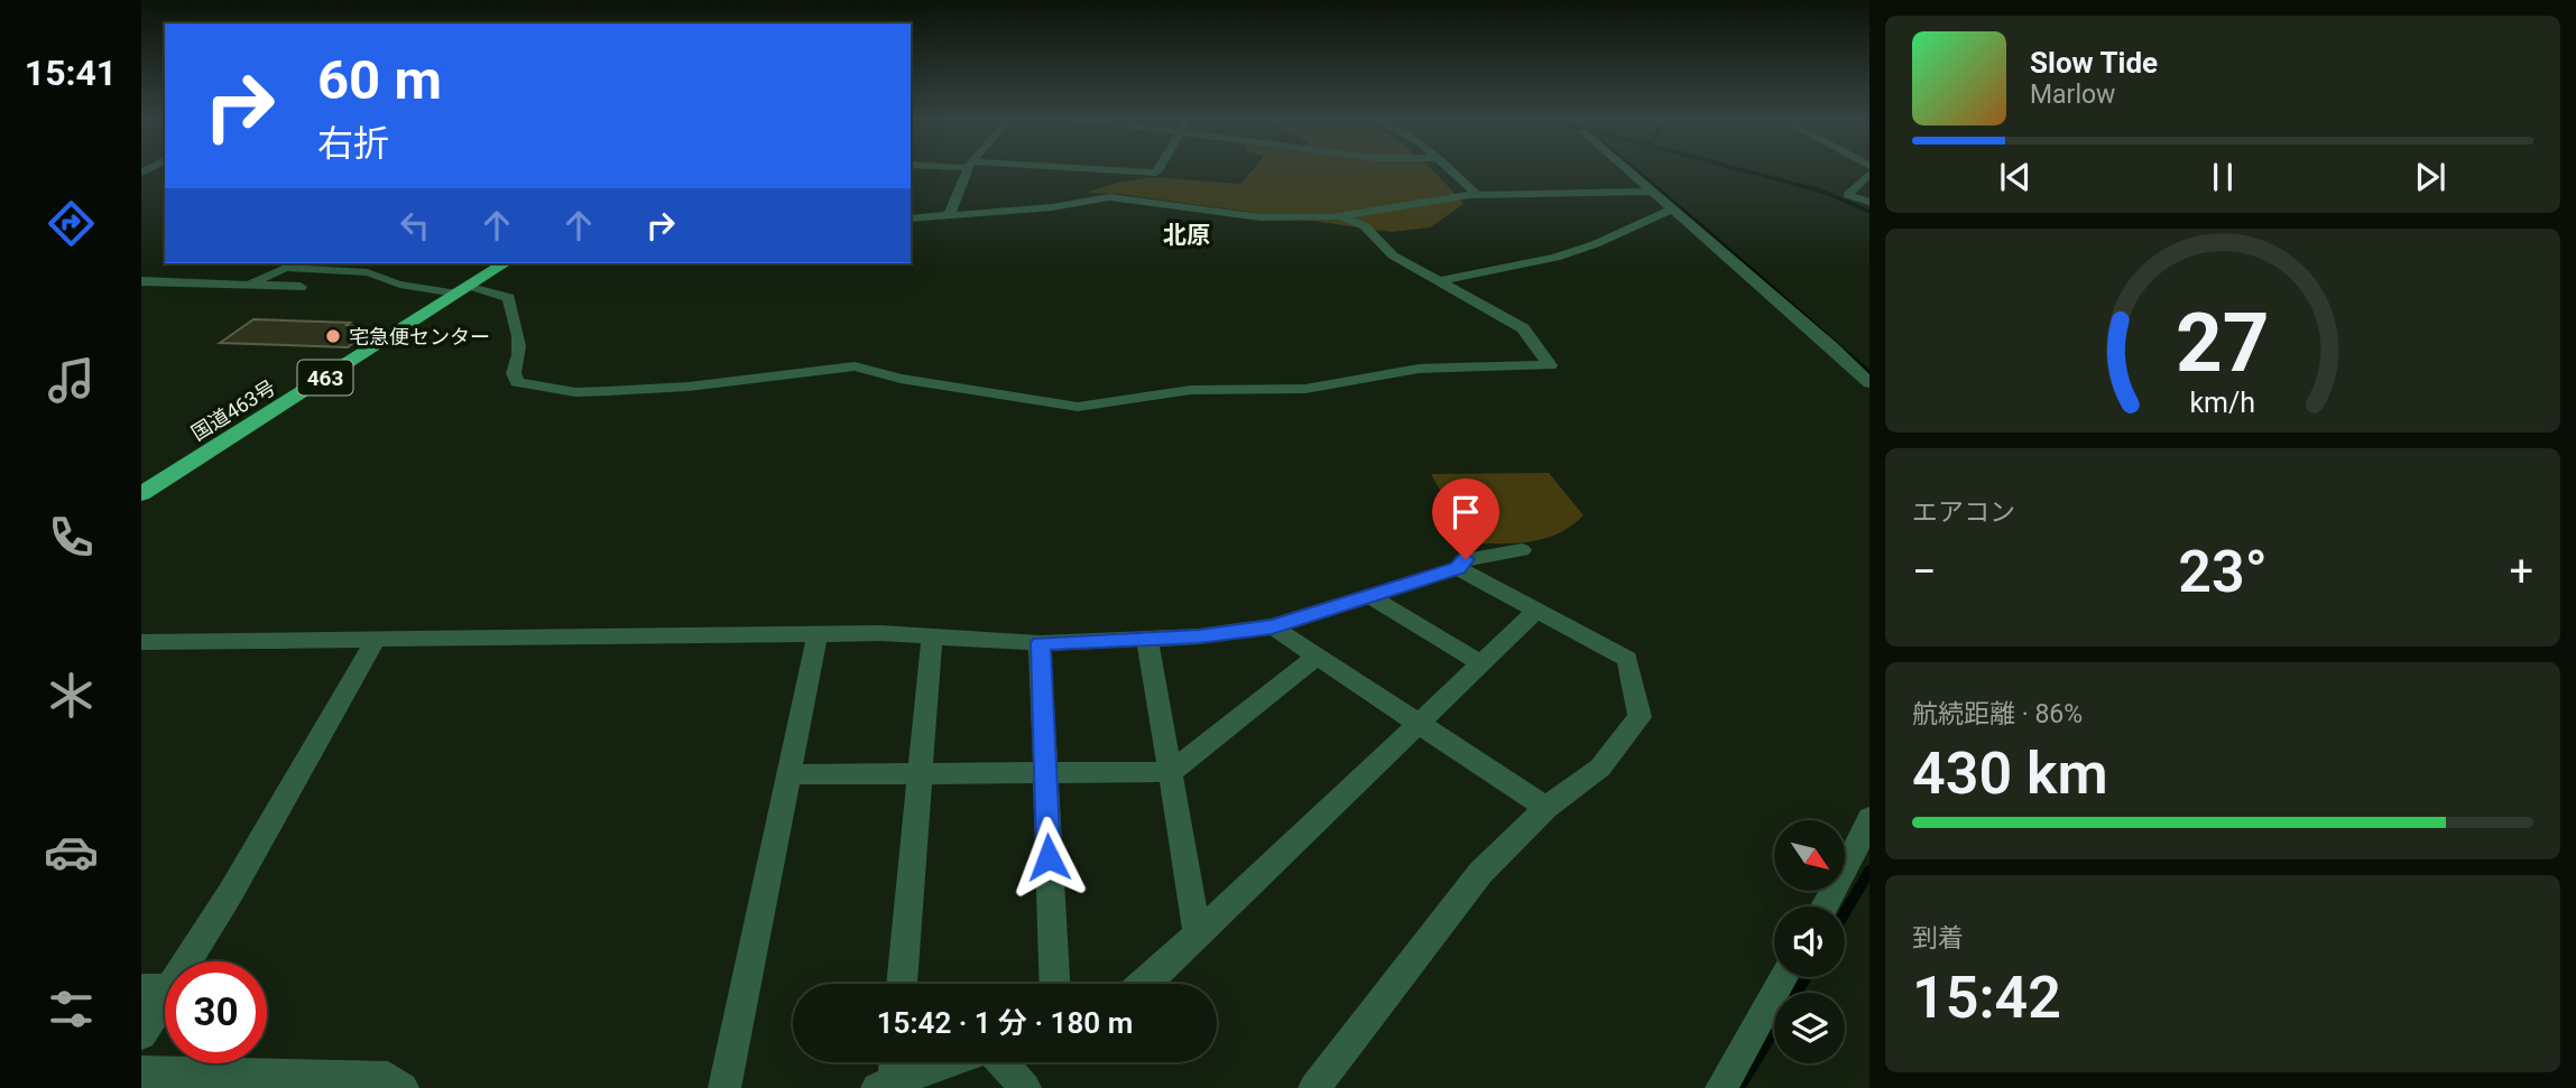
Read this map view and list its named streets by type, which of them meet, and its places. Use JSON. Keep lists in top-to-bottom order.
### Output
{
  "streets": {
    "highway": ["463", "国道463号"]
  },
  "districts": ["北原"],
  "places": ["宅急便センター"],
  "north": "bottom right",
  "page": {
    "tabs": "15:41",
    "turn": ["60 m", "右折"],
    "song": ["Slow Tide", "Marlow"],
    "tile": [
      "エアコン",
      ["航続距離 · 86%", "430 km"],
      ["到着", "15:42"]
    ],
    "heat": ["−", "23°", "+"],
    "limit": "30",
    "trip": "15:42 · 1 分 · 180 m",
    "gauge": ["27", "km/h"]
  }
}
